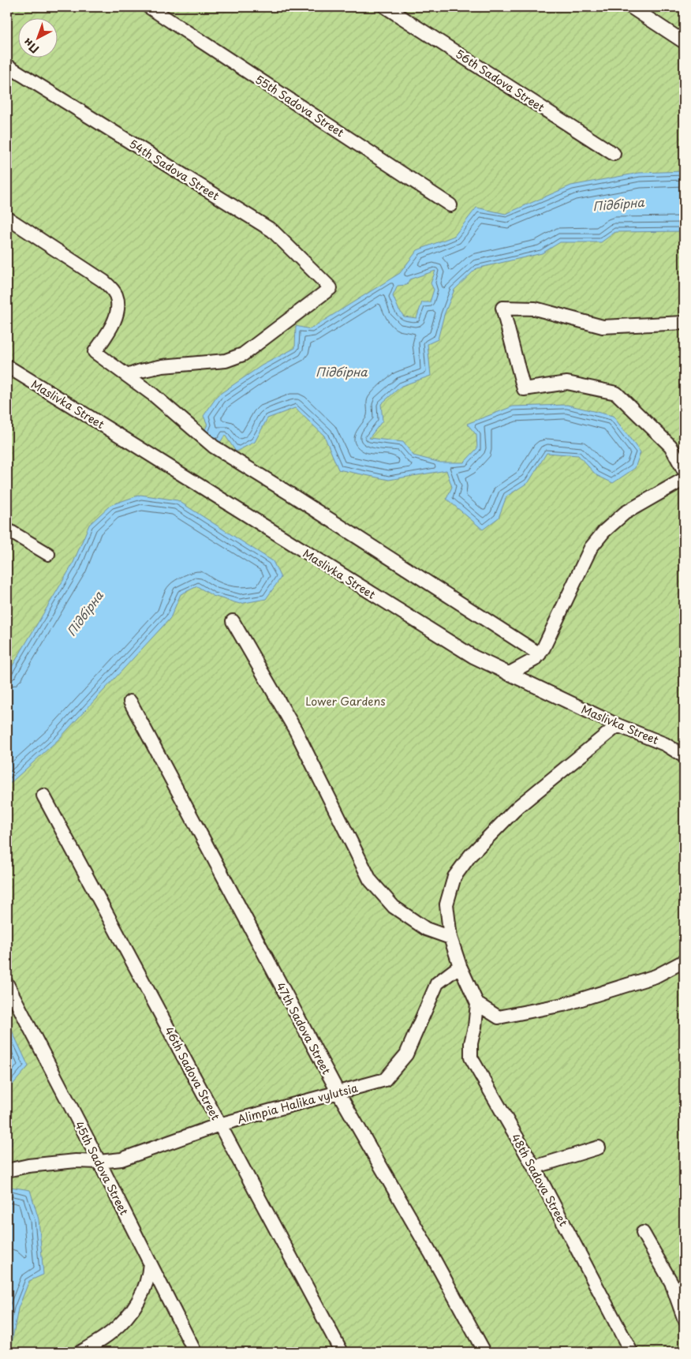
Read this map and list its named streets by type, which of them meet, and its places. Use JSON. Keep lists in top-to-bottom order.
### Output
{
  "streets": {
    "street": [
      "56th Sadova Street",
      "55th Sadova Street",
      "54th Sadova Street",
      "Maslivka Street",
      "47th Sadova Street",
      "46th Sadova Street",
      "Alimpia Halika vylutsia",
      "45th Sadova Street",
      "48th Sadova Street"
    ]
  },
  "crossings": [
    ["47th Sadova Street", "Alimpia Halika vylutsia"],
    ["46th Sadova Street", "Alimpia Halika vylutsia"],
    ["Alimpia Halika vylutsia", "45th Sadova Street"]
  ],
  "water": ["Підбірна"],
  "parks": ["Lower Gardens"],
  "north": "bottom left"
}
